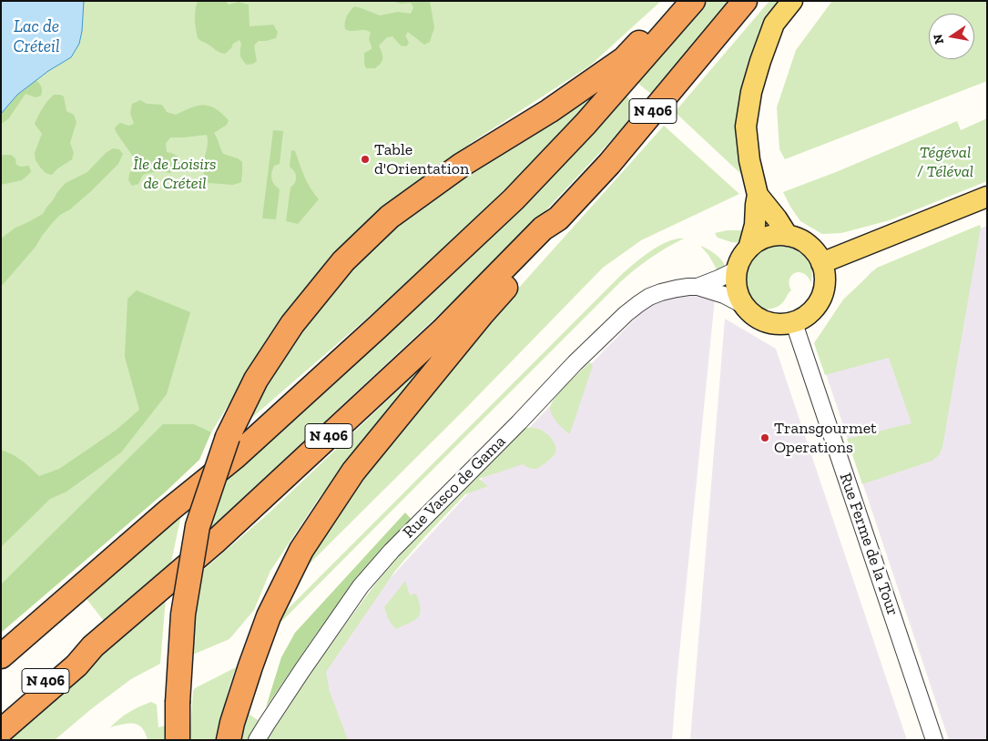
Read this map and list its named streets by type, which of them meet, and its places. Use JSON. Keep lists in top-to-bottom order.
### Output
{
  "streets": {
    "highway": ["N 406"],
    "street": ["Rue Vasco de Gama", "Rue Ferme de la Tour"]
  },
  "crossings": [
    ["Rue Vasco de Gama", "Rue Ferme de la Tour"]
  ],
  "water": ["Lac de Créteil"],
  "parks": ["Tégéval / Téléval", "Île de Loisirs de Créteil"],
  "places": ["Table d'Orientation", "Transgourmet Operations"],
  "north": "left"
}
